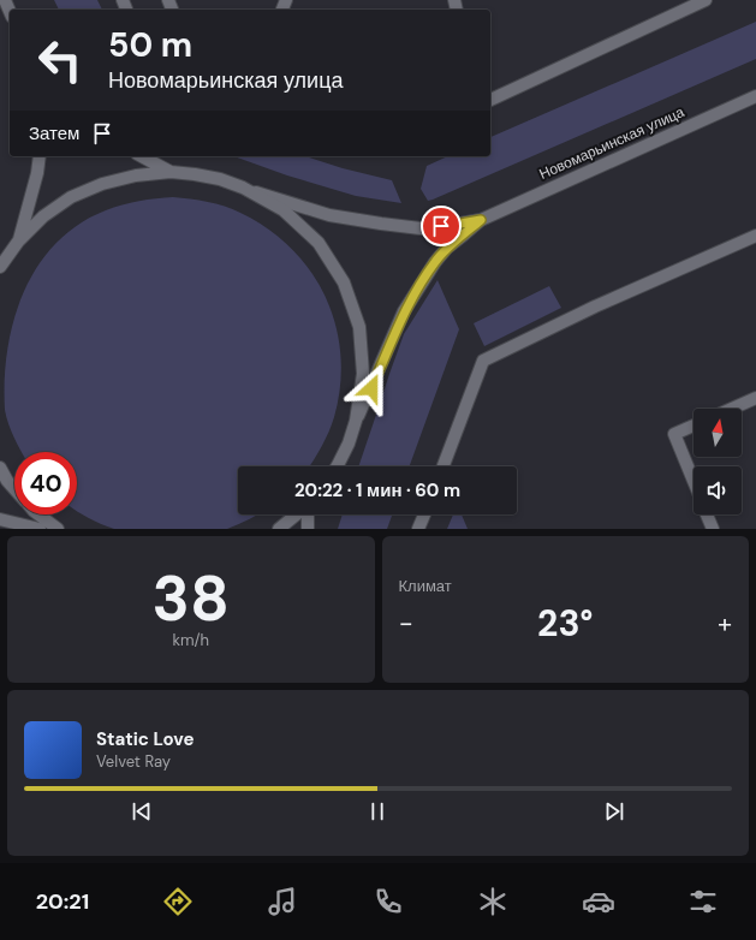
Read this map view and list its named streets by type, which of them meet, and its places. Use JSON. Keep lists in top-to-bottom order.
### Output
{
  "streets": {
    "main road": ["Новомарьинская улица"]
  },
  "north": "top",
  "page": {
    "turn": ["50 m", "Новомарьинская улица"],
    "then": "Затем",
    "limit": "40",
    "trip": "20:22 · 1 мин · 60 m",
    "tile": [
      ["38", "km/h"],
      "Климат"
    ],
    "heat": ["−", "23°", "+"],
    "song": ["Static Love", "Velvet Ray"],
    "tabs": "20:21"
  }
}
